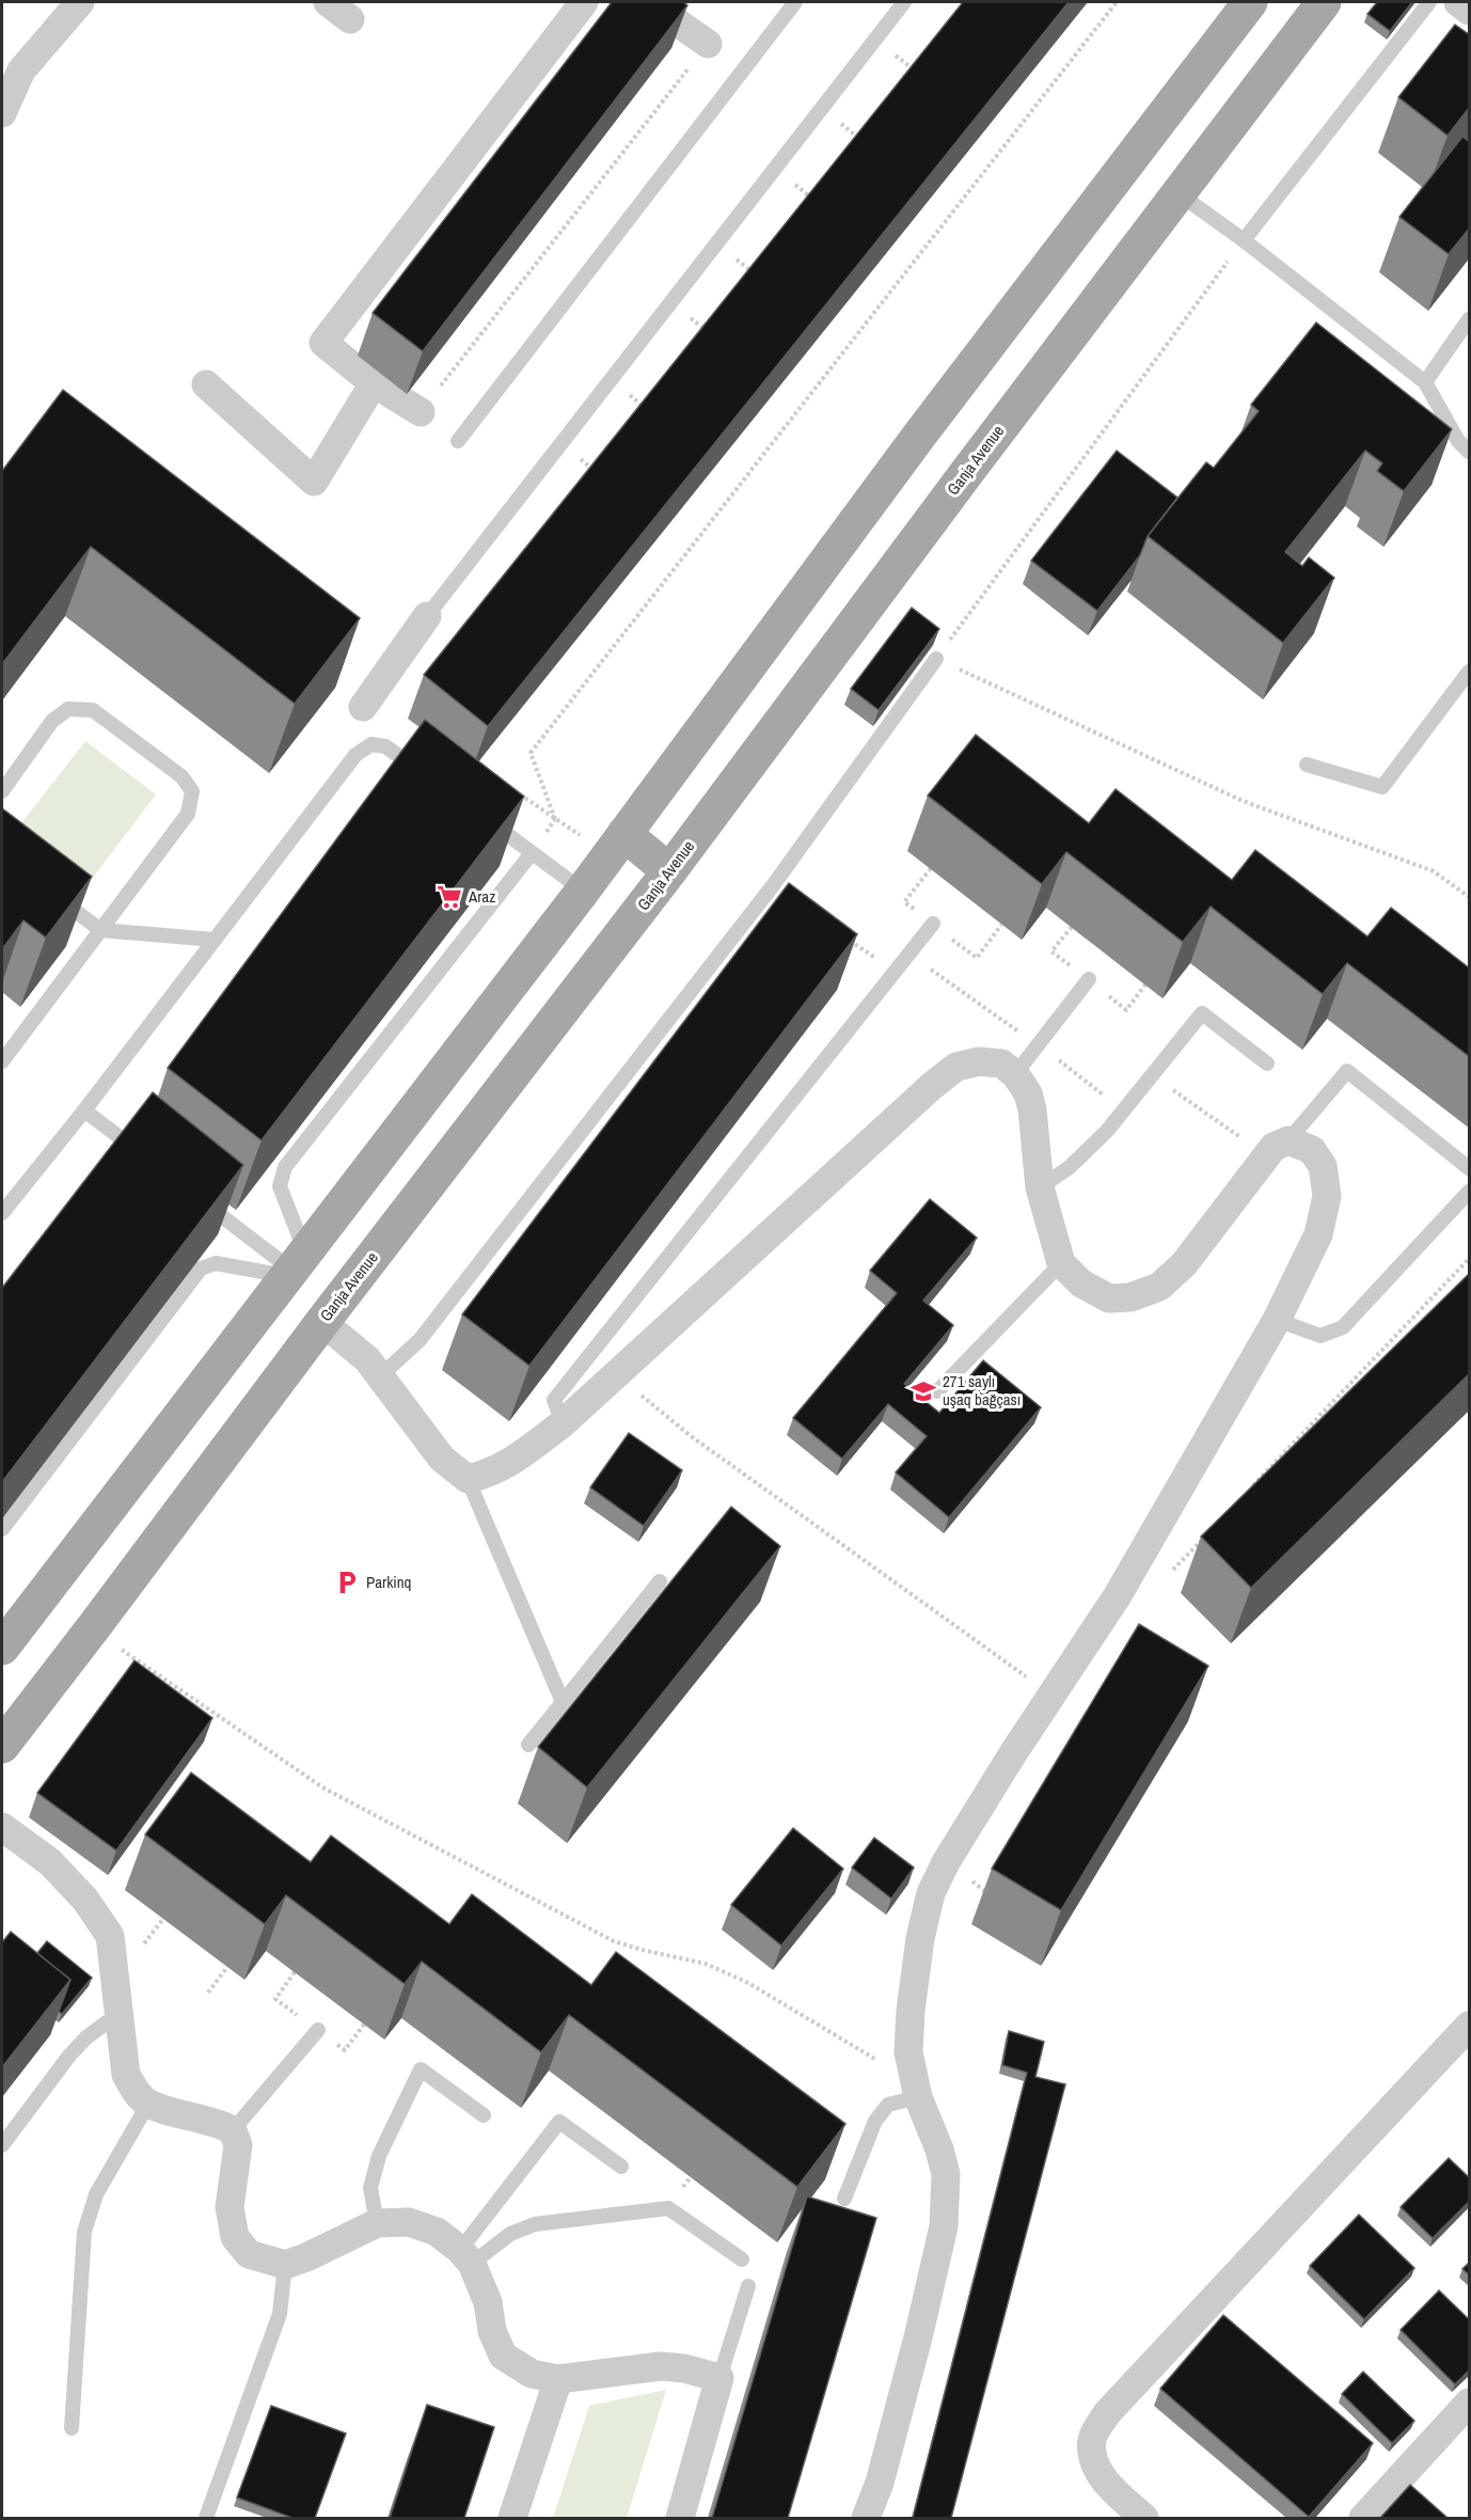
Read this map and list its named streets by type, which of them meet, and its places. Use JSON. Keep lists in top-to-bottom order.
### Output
{
  "streets": {
    "main road": ["Ganja Avenue"]
  },
  "places": {
    "supermarket": ["Araz"],
    "school or university": ["271 saylı uşaq bağçası"],
    "parking": ["Parkinq"]
  }
}
